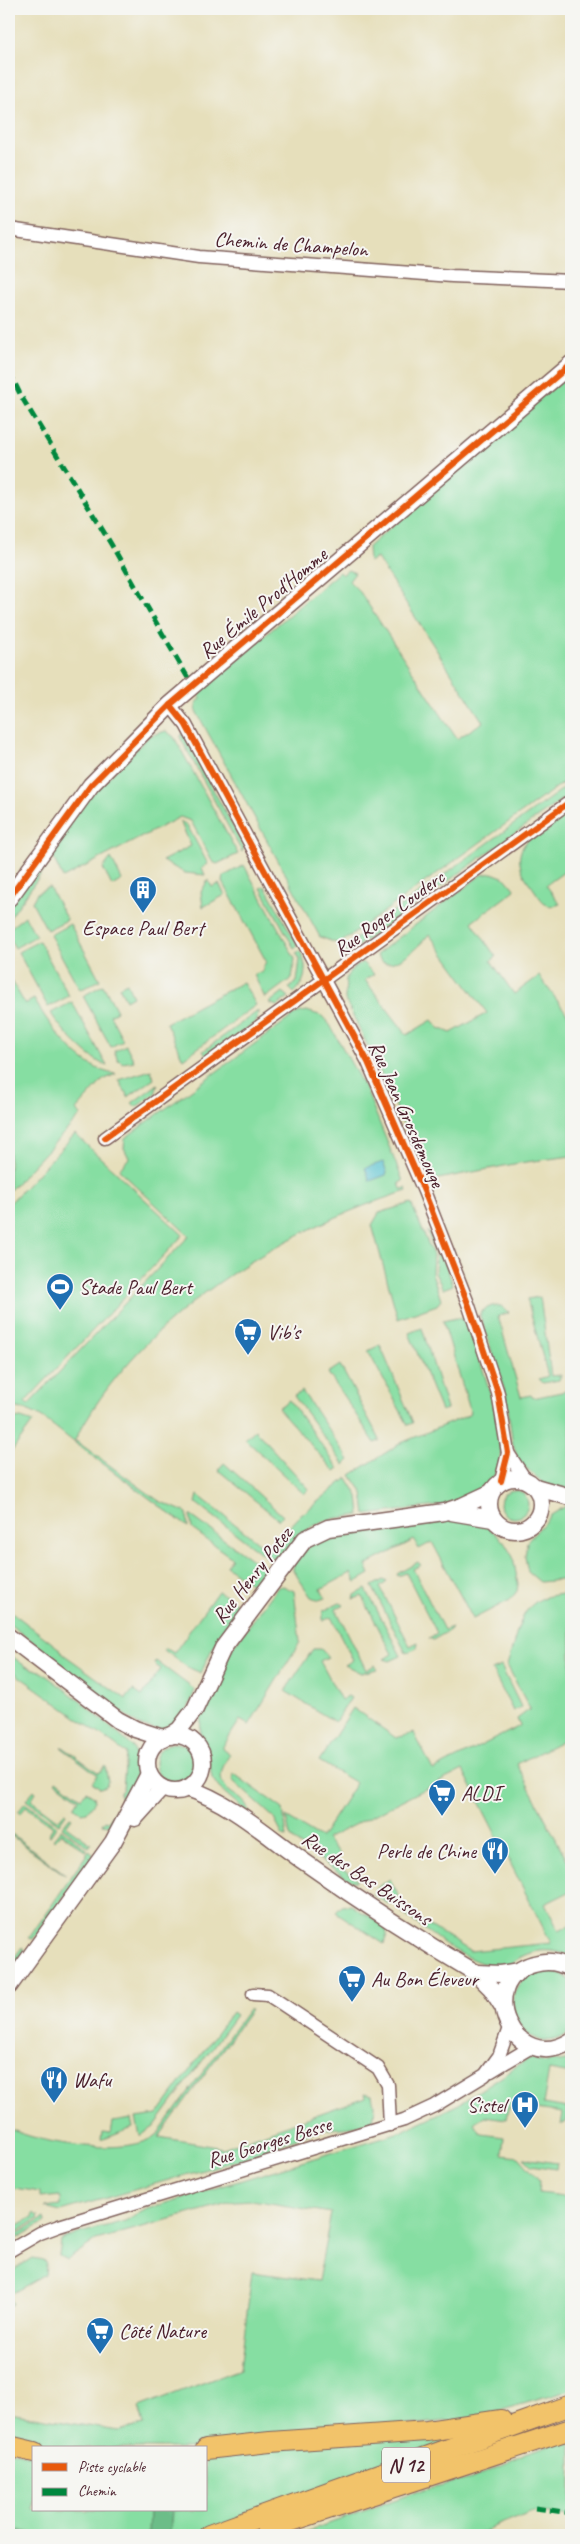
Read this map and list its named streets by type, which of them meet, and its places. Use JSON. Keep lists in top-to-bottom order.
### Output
{
  "streets": {
    "main road": ["N 12"],
    "street": [
      "Chemin de Champelon",
      "Rue Émile Prod'Homme",
      "Rue Roger Couderc",
      "Rue Jean Grosdemouge",
      "Rue Henry Potez",
      "Rue des Bas Buissons",
      "Rue Georges Besse"
    ]
  },
  "crossings": [
    ["Rue Émile Prod'Homme", "Rue Jean Grosdemouge"],
    ["Rue Roger Couderc", "Rue Jean Grosdemouge"],
    ["Rue Henry Potez", "Rue des Bas Buissons"]
  ],
  "places": {
    "building": ["Espace Paul Bert"],
    "sports": ["Stade Paul Bert"],
    "supermarket": [
      "Vib's",
      "ALDI",
      "Au Bon Éleveur",
      "Côté Nature"
    ],
    "restaurant": ["Perle de Chine", "Wafu"],
    "hospital": ["Sistel"]
  },
  "legend": ["Piste cyclable", "Chemin"]
}
